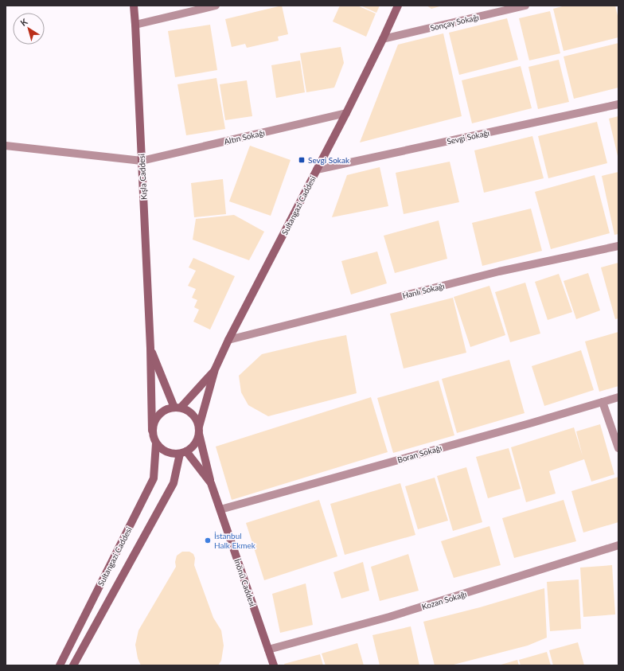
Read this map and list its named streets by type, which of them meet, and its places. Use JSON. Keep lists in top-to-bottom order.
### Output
{
  "streets": {
    "main road": ["Kışla Caddesi", "Sultangazi Caddesi", "İnönü Caddesi"],
    "street": [
      "Sonçay Sokağı",
      "Altın Sokağı",
      "Sevgi Sokağı",
      "Hanlı Sokağı",
      "Boran Sokağı",
      "Kozan Sokağı"
    ]
  },
  "crossings": [
    ["Sonçay Sokağı", "Sultangazi Caddesi"],
    ["Altın Sokağı", "Kışla Caddesi"],
    ["Altın Sokağı", "Sultangazi Caddesi"],
    ["Sevgi Sokağı", "Sultangazi Caddesi"],
    ["Kışla Caddesi", "Sultangazi Caddesi"],
    ["Kışla Caddesi", "İnönü Caddesi"],
    ["Sultangazi Caddesi", "Hanlı Sokağı"],
    ["Sultangazi Caddesi", "İnönü Caddesi"],
    ["Boran Sokağı", "İnönü Caddesi"],
    ["İnönü Caddesi", "Kozan Sokağı"]
  ],
  "places": {
    "transit": ["Sevgi Sokak"],
    "other": ["İstanbul Halk Ekmek"]
  },
  "north": "top left"
}
